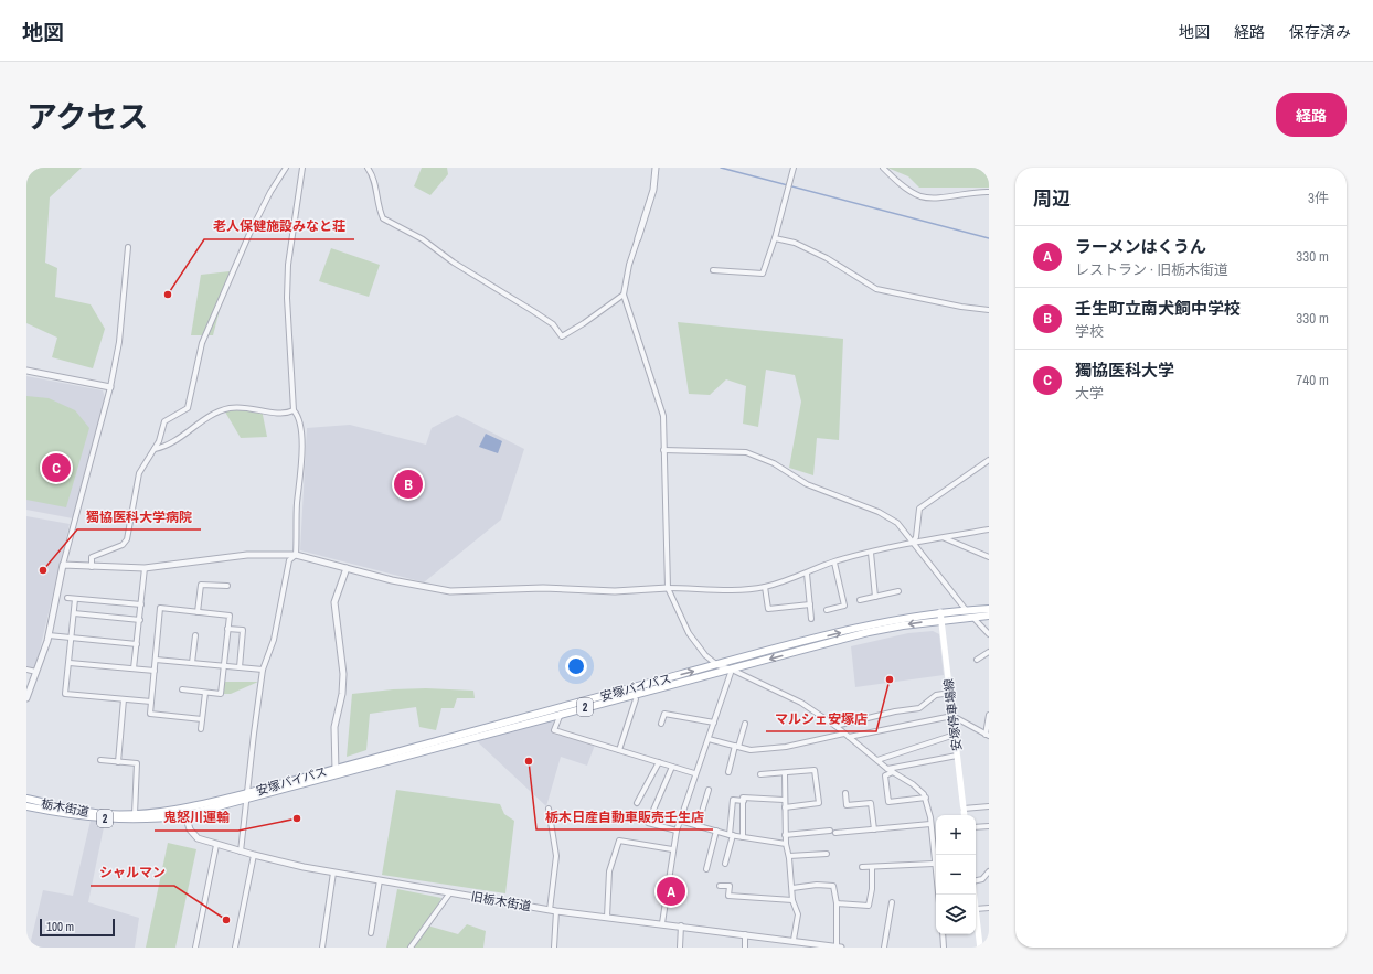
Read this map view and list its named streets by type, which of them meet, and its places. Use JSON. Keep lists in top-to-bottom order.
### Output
{
  "streets": {
    "main road": [
      "安塚バイパス",
      "2",
      "安塚停車場線",
      "栃木街道"
    ],
    "street": ["旧栃木街道"]
  },
  "crossings": [
    ["安塚バイパス", "安塚停車場線"],
    ["安塚バイパス", "栃木街道"],
    ["安塚バイパス", "旧栃木街道"],
    ["栃木街道", "旧栃木街道"]
  ],
  "places": [
    "老人保健施設みなと荘",
    "獨協医科大学病院",
    "マルシェ安塚店",
    "栃木日産自動車販売壬生店",
    "鬼怒川運輸",
    "シャルマン"
  ],
  "scale_bar": "100 m",
  "page": {
    "header": "地図",
    "nav": ["地図", "経路", "保存済み"],
    "title": "アクセス",
    "buttons": "経路",
    "heading": ["周辺", "3件"],
    "list": [
      {
        "mark": "A",
        "name": "ラーメンはくうん",
        "note": "レストラン · 旧栃木街道",
        "value": "330 m"
      },
      {
        "mark": "B",
        "name": "壬生町立南犬飼中学校",
        "note": "学校",
        "value": "330 m"
      },
      {
        "mark": "C",
        "name": "獨協医科大学",
        "note": "大学",
        "value": "740 m"
      }
    ],
    "pins": ["C", "B", "A"],
    "map_buttons": ["+", "−"],
    "scale": "100 m"
  }
}
